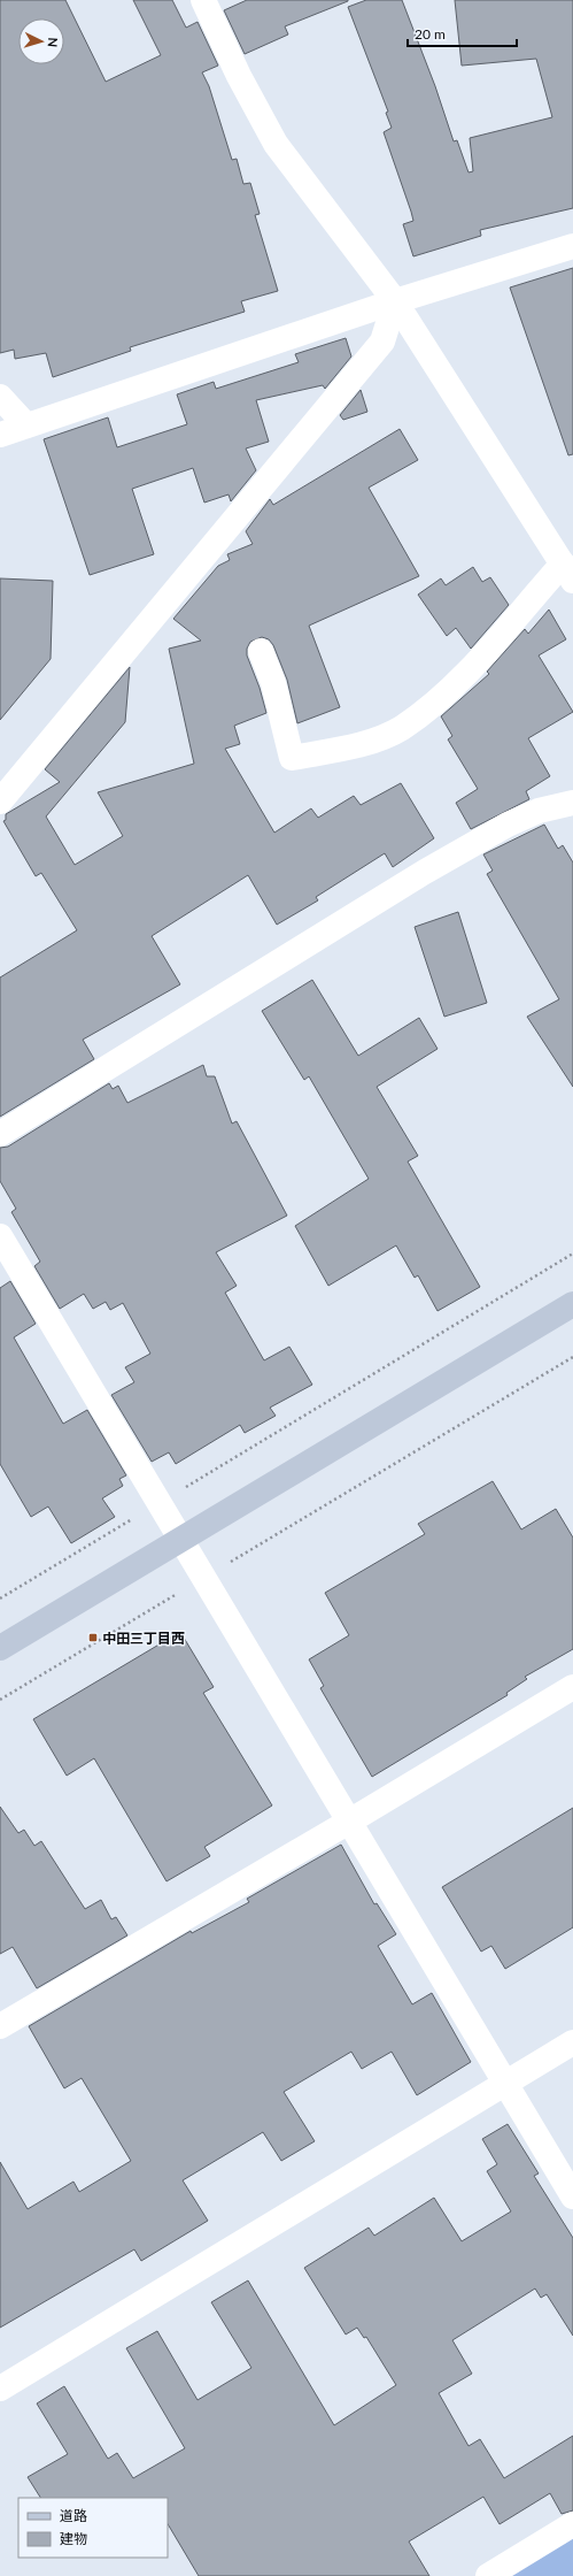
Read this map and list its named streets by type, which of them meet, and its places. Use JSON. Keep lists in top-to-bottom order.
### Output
{
  "places": {
    "transit": ["中田三丁目西"]
  },
  "legend": ["道路", "建物"],
  "scale_bar": "20 m",
  "north": "right"
}
